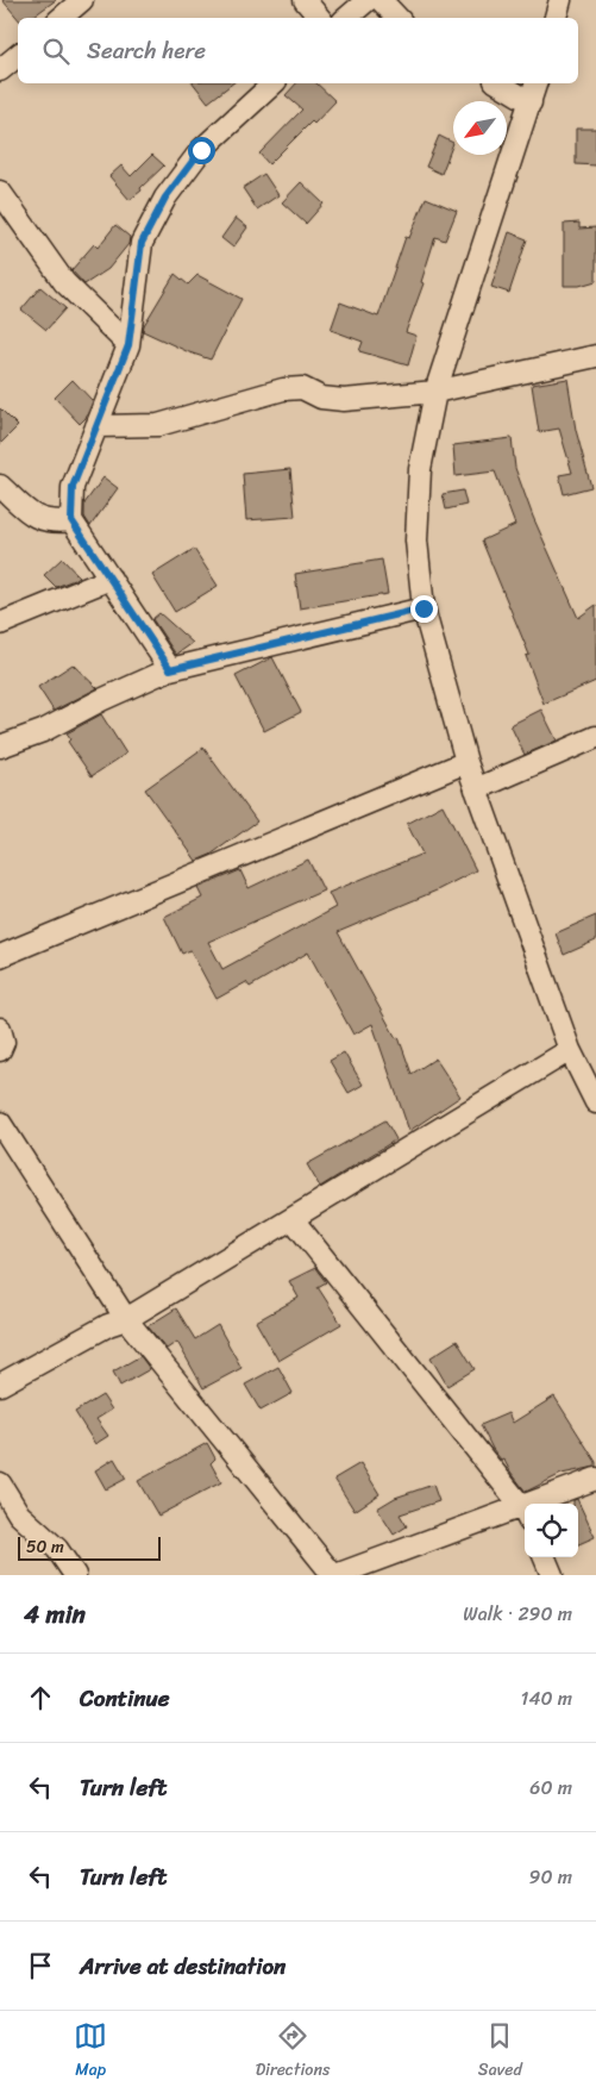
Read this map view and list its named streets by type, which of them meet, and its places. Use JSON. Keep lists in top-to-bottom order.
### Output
{
  "scale_bar": "50 m",
  "north": "bottom left",
  "page": {
    "search": "Search here",
    "scale": "50 m",
    "heading": ["4 min", "Walk · 290 m"],
    "list": [
      ["Continue", "140 m"],
      ["Turn left", "60 m"],
      ["Turn left", "90 m"],
      "Arrive at destination"
    ],
    "nav": ["Map", "Directions", "Saved"]
  }
}
